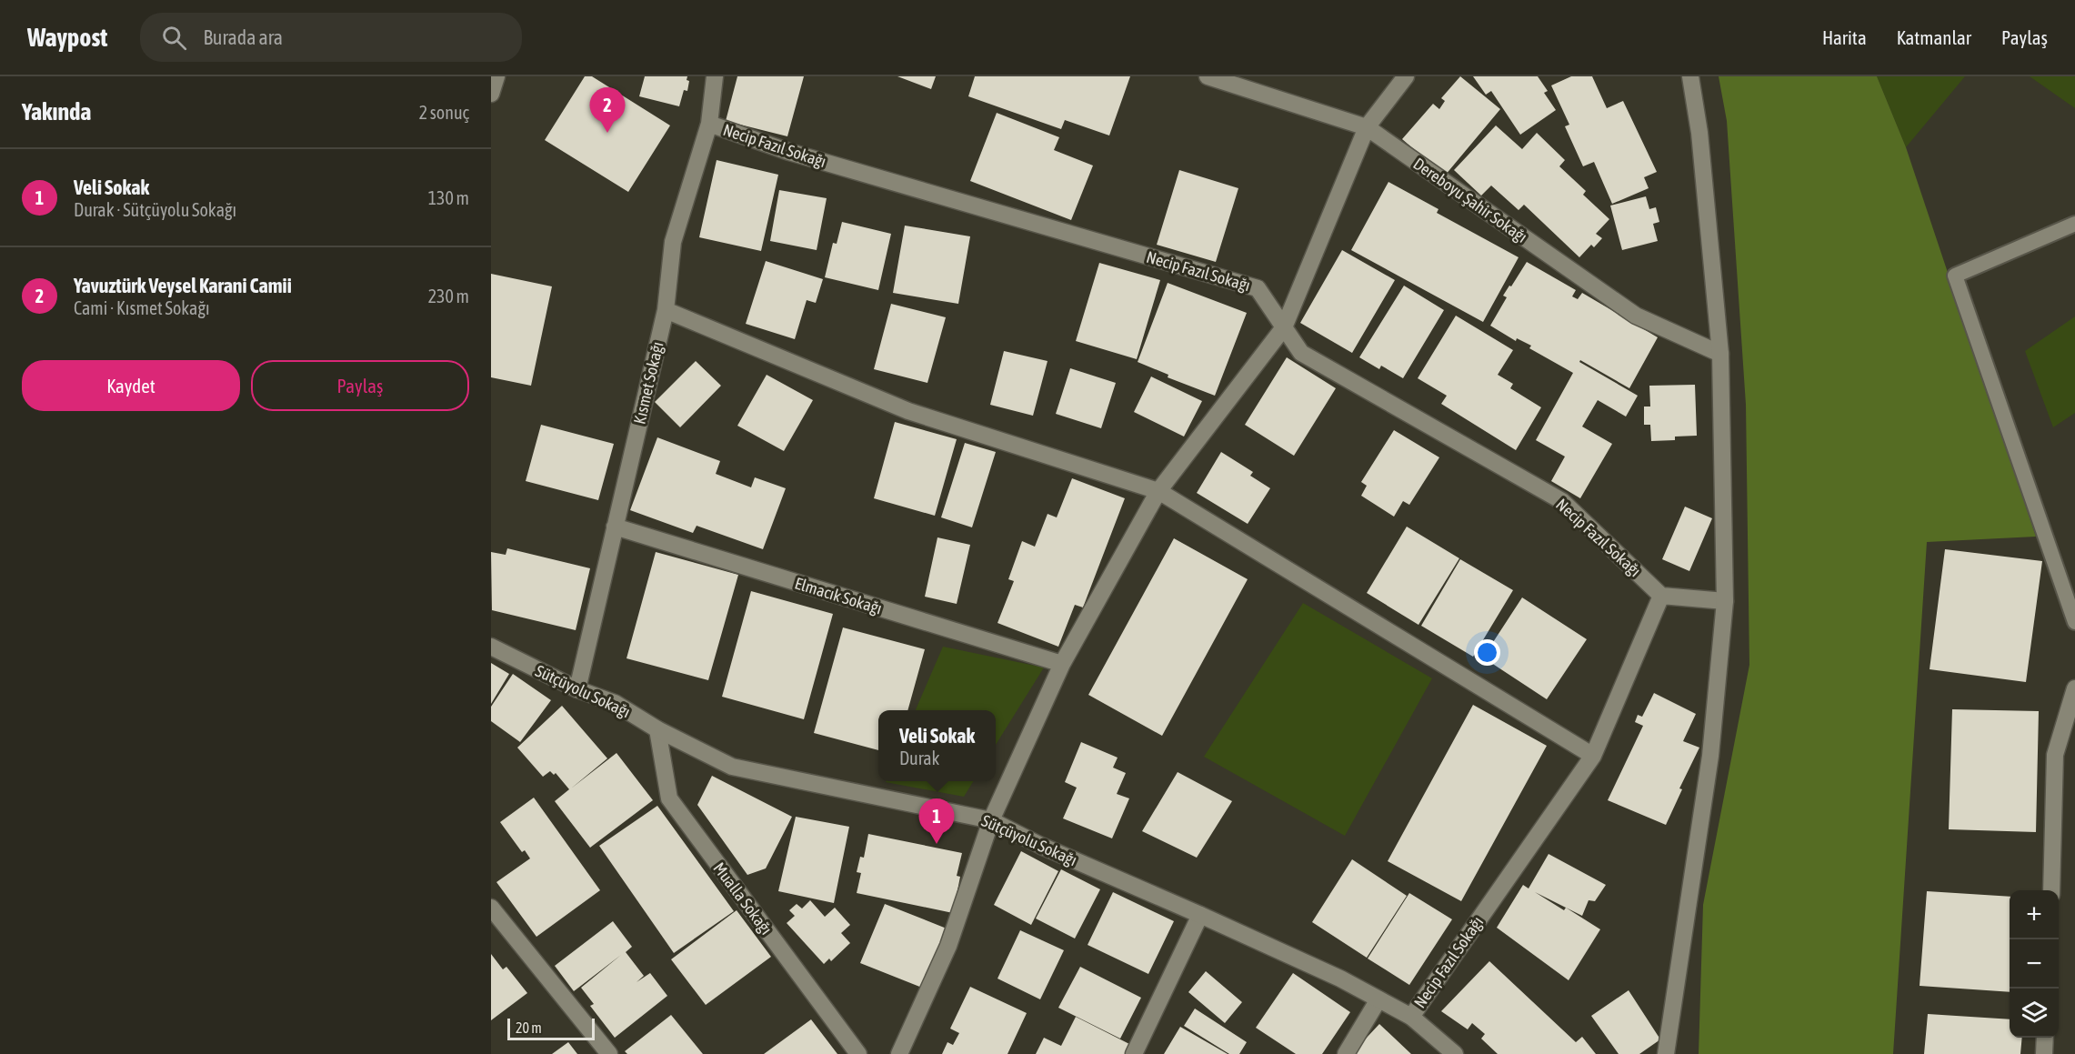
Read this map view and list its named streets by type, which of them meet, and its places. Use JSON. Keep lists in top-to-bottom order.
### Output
{
  "streets": {
    "street": [
      "Necip Fazıl Sokağı",
      "Dereboyu Şahir Sokağı",
      "Kısmet Sokağı",
      "Elmacık Sokağı",
      "Sütçüyolu Sokağı",
      "Mualla Sokağı"
    ]
  },
  "crossings": [
    ["Necip Fazıl Sokağı", "Kısmet Sokağı"],
    ["Necip Fazıl Sokağı", "Sütçüyolu Sokağı"],
    ["Kısmet Sokağı", "Elmacık Sokağı"],
    ["Kısmet Sokağı", "Sütçüyolu Sokağı"],
    ["Sütçüyolu Sokağı", "Mualla Sokağı"]
  ],
  "scale_bar": "20 m",
  "page": {
    "header": "Waypost",
    "search": "Burada ara",
    "nav": ["Harita", "Katmanlar", "Paylaş"],
    "heading": ["Yakında", "2 sonuç"],
    "pins": ["2", "1"],
    "list": [
      {
        "mark": "1",
        "name": "Veli Sokak",
        "note": "Durak · Sütçüyolu Sokağı",
        "value": "130 m"
      },
      {
        "mark": "2",
        "name": "Yavuztürk Veysel Karani Camii",
        "note": "Cami · Kısmet Sokağı",
        "value": "230 m"
      }
    ],
    "buttons": ["Kaydet", "Paylaş"],
    "popup": ["Veli Sokak", "Durak"],
    "map_buttons": ["+", "−"],
    "scale": "20 m"
  }
}
